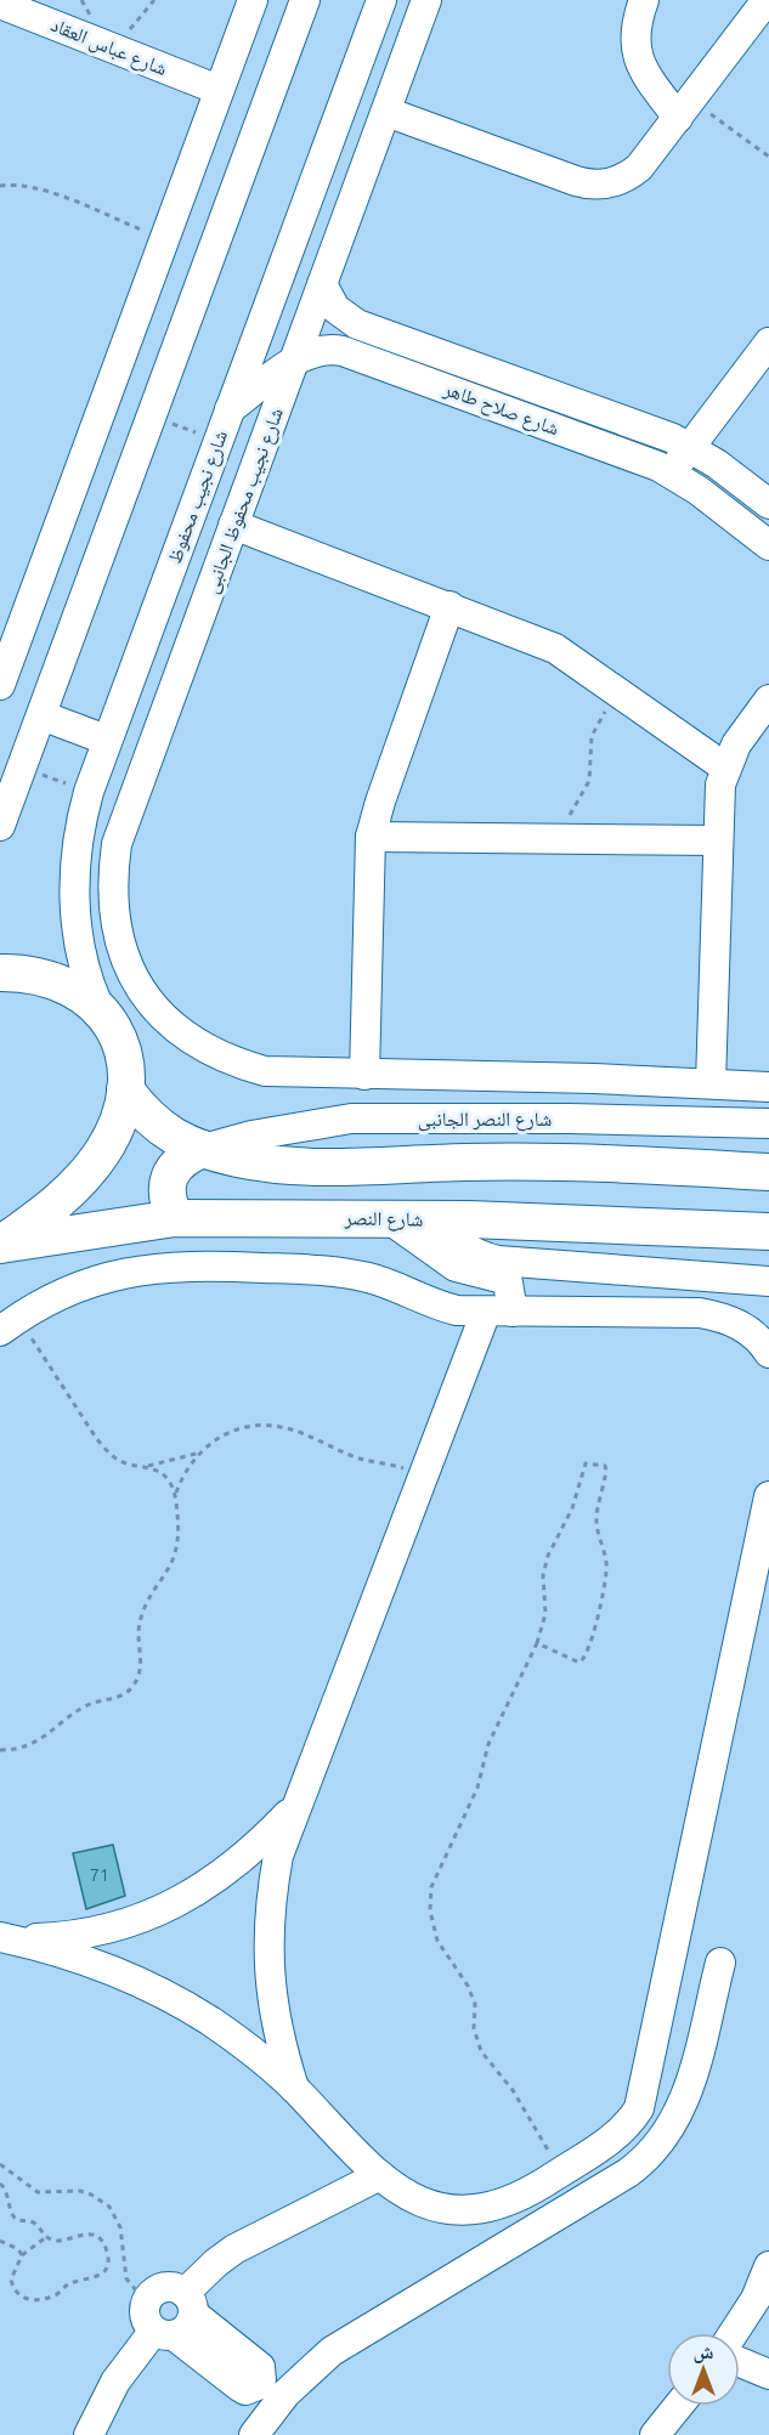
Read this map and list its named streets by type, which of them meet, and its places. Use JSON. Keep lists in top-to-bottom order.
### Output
{
  "streets": {
    "main road": ["شارع النصر"],
    "street": [
      "شارع عباس العقاد",
      "شارع صلاح طاهر",
      "شارع نجيب محفوظ",
      "شارع نجيب محفوظ الجانبى",
      "شارع النصر الجانبى"
    ]
  },
  "crossings": [
    ["شارع صلاح طاهر", "شارع نجيب محفوظ"],
    ["شارع صلاح طاهر", "شارع نجيب محفوظ الجانبى"]
  ],
  "house_numbers": ["71"],
  "north": "top"
}
